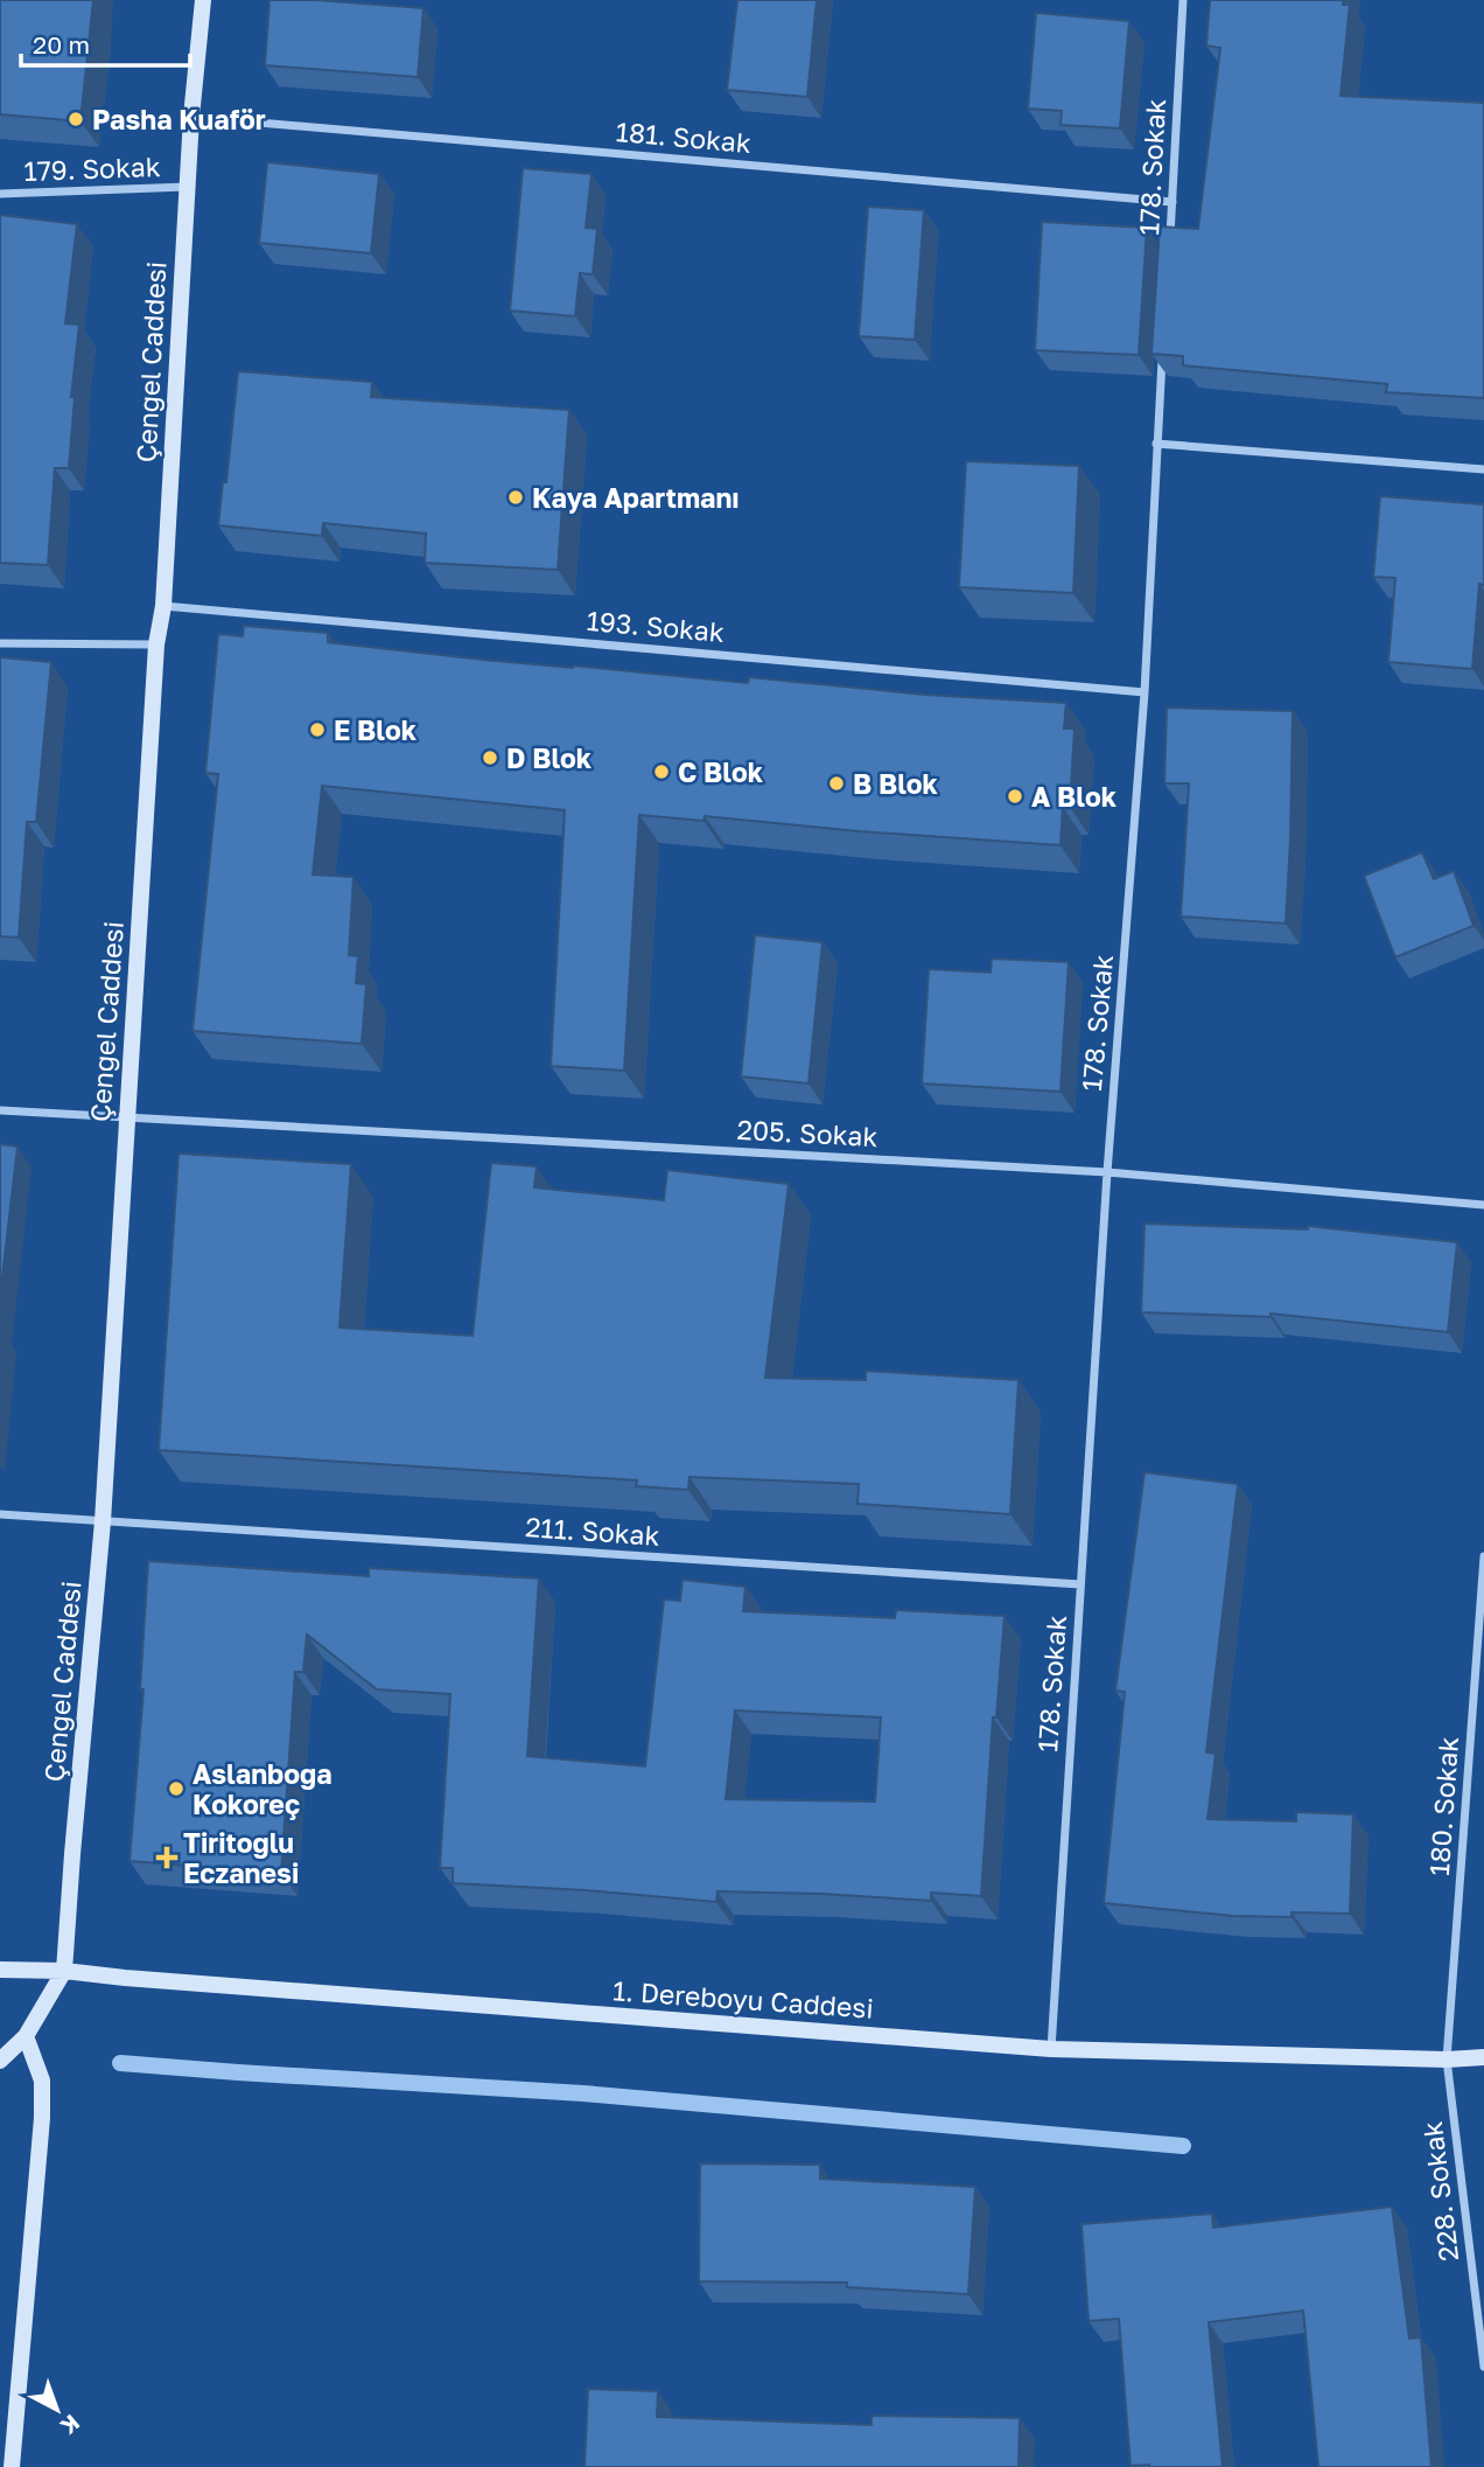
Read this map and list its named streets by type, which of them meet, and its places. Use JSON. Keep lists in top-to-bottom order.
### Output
{
  "streets": {
    "main road": ["Çengel Caddesi", "1. Dereboyu Caddesi"],
    "street": [
      "181. Sokak",
      "178. Sokak",
      "179. Sokak",
      "193. Sokak",
      "205. Sokak",
      "211. Sokak",
      "180. Sokak",
      "228. Sokak"
    ]
  },
  "crossings": [
    ["181. Sokak", "178. Sokak"],
    ["181. Sokak", "Çengel Caddesi"],
    ["178. Sokak", "193. Sokak"],
    ["178. Sokak", "205. Sokak"],
    ["178. Sokak", "211. Sokak"],
    ["178. Sokak", "1. Dereboyu Caddesi"],
    ["179. Sokak", "Çengel Caddesi"],
    ["Çengel Caddesi", "193. Sokak"],
    ["Çengel Caddesi", "205. Sokak"],
    ["Çengel Caddesi", "211. Sokak"],
    ["Çengel Caddesi", "1. Dereboyu Caddesi"],
    ["180. Sokak", "1. Dereboyu Caddesi"],
    ["180. Sokak", "228. Sokak"],
    ["1. Dereboyu Caddesi", "228. Sokak"]
  ],
  "places": {
    "other": [
      "Pasha Kuaför",
      "Kaya Apartmanı",
      "E Blok",
      "D Blok",
      "C Blok",
      "B Blok",
      "A Blok",
      "Aslanboğa Kokoreç"
    ],
    "health": ["Tiritoğlu Eczanesi"]
  },
  "scale_bar": "20 m",
  "north": "bottom right"
}
